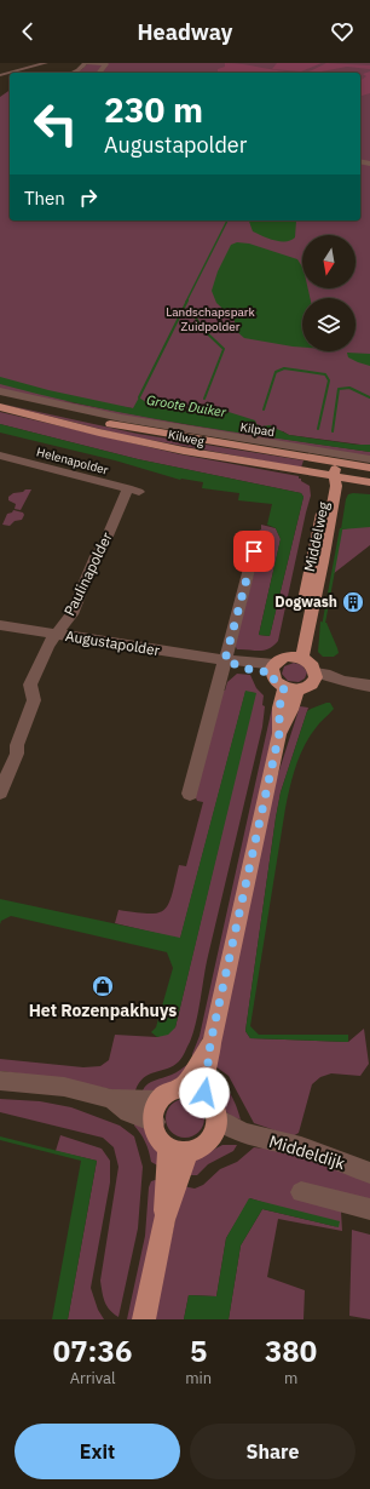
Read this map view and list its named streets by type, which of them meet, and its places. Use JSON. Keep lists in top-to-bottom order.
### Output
{
  "streets": {
    "main road": ["Kilweg", "Middelweg"],
    "street": [
      "Kilpad",
      "Helenapolder",
      "Paulinapolder",
      "Augustapolder",
      "Middeldijk"
    ]
  },
  "crossings": [
    ["Kilweg", "Middelweg"],
    ["Helenapolder", "Paulinapolder"],
    ["Middelweg", "Augustapolder"],
    ["Paulinapolder", "Augustapolder"]
  ],
  "water": ["Groote Duiker"],
  "parks": ["Landschapspark Zuidpolder"],
  "places": {
    "building": ["Dogwash"],
    "shop": ["Het Rozenpakhuys"]
  },
  "north": "bottom",
  "page": {
    "header": "Headway",
    "turn": ["230 m", "Augustapolder"],
    "then": "Then",
    "eta": [
      "07:36",
      "Arrival",
      "5",
      "min",
      "380",
      "m"
    ],
    "buttons": ["Exit", "Share"]
  }
}
